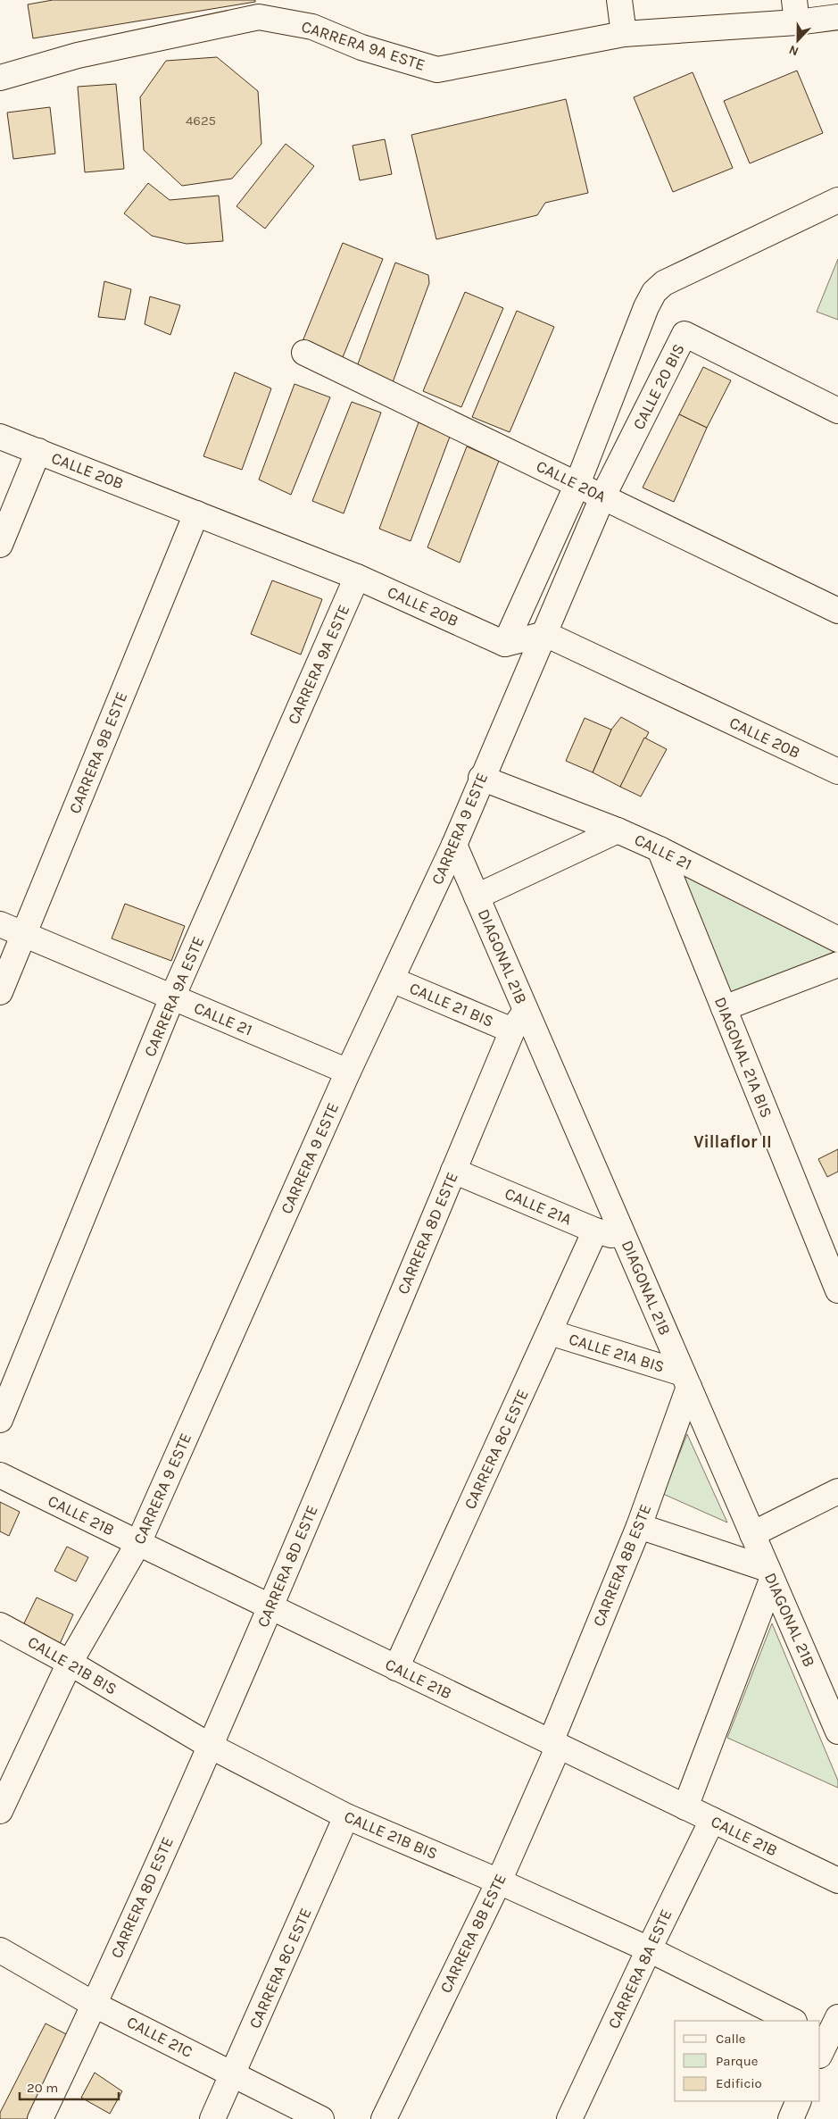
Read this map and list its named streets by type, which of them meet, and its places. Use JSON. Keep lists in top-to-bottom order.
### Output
{
  "streets": {
    "street": [
      "CARRERA 9A ESTE",
      "CALLE 20 BIS",
      "CALLE 20B",
      "CALLE 20A",
      "CARRERA 9B ESTE",
      "CARRERA 9 ESTE",
      "CALLE 21",
      "DIAGONAL 21B",
      "CALLE 21 BIS",
      "DIAGONAL 21A BIS",
      "CALLE 21A",
      "CARRERA 8D ESTE",
      "CALLE 21A BIS",
      "CARRERA 8C ESTE",
      "CALLE 21B",
      "CARRERA 8B ESTE",
      "CALLE 21B BIS",
      "CARRERA 8A ESTE",
      "CALLE 21C"
    ]
  },
  "crossings": [
    ["CARRERA 9A ESTE", "CALLE 20B"],
    ["CARRERA 9A ESTE", "CALLE 21"],
    ["CALLE 20 BIS", "CALLE 20A"],
    ["CALLE 20 BIS", "CARRERA 9 ESTE"],
    ["CALLE 20B", "CARRERA 9B ESTE"],
    ["CALLE 20B", "CARRERA 9 ESTE"],
    ["CALLE 20A", "CARRERA 9 ESTE"],
    ["CARRERA 9B ESTE", "CALLE 21"],
    ["CARRERA 9 ESTE", "CALLE 21"],
    ["CARRERA 9 ESTE", "DIAGONAL 21B"],
    ["CARRERA 9 ESTE", "CALLE 21 BIS"],
    ["CARRERA 9 ESTE", "CALLE 21B"],
    ["CARRERA 9 ESTE", "CALLE 21B BIS"],
    ["CALLE 21", "DIAGONAL 21A BIS"],
    ["DIAGONAL 21B", "CALLE 21 BIS"],
    ["DIAGONAL 21B", "CALLE 21A"],
    ["DIAGONAL 21B", "CARRERA 8D ESTE"],
    ["DIAGONAL 21B", "CALLE 21A BIS"],
    ["DIAGONAL 21B", "CARRERA 8B ESTE"],
    ["CALLE 21 BIS", "CARRERA 8D ESTE"],
    ["CALLE 21A", "CARRERA 8D ESTE"],
    ["CALLE 21A", "CARRERA 8C ESTE"],
    ["CARRERA 8D ESTE", "CALLE 21B"],
    ["CARRERA 8D ESTE", "CALLE 21B BIS"],
    ["CARRERA 8D ESTE", "CALLE 21C"],
    ["CALLE 21A BIS", "CARRERA 8C ESTE"],
    ["CALLE 21A BIS", "CARRERA 8B ESTE"],
    ["CARRERA 8C ESTE", "CALLE 21B"],
    ["CARRERA 8C ESTE", "CALLE 21B BIS"],
    ["CARRERA 8C ESTE", "CALLE 21C"],
    ["CALLE 21B", "CARRERA 8B ESTE"],
    ["CALLE 21B", "CARRERA 8A ESTE"],
    ["CARRERA 8B ESTE", "CALLE 21B BIS"],
    ["CALLE 21B BIS", "CARRERA 8A ESTE"]
  ],
  "districts": ["Villaflor II"],
  "house_numbers": ["4625"],
  "legend": ["Calle", "Parque", "Edificio"],
  "scale_bar": "20 m",
  "north": "bottom"
}
